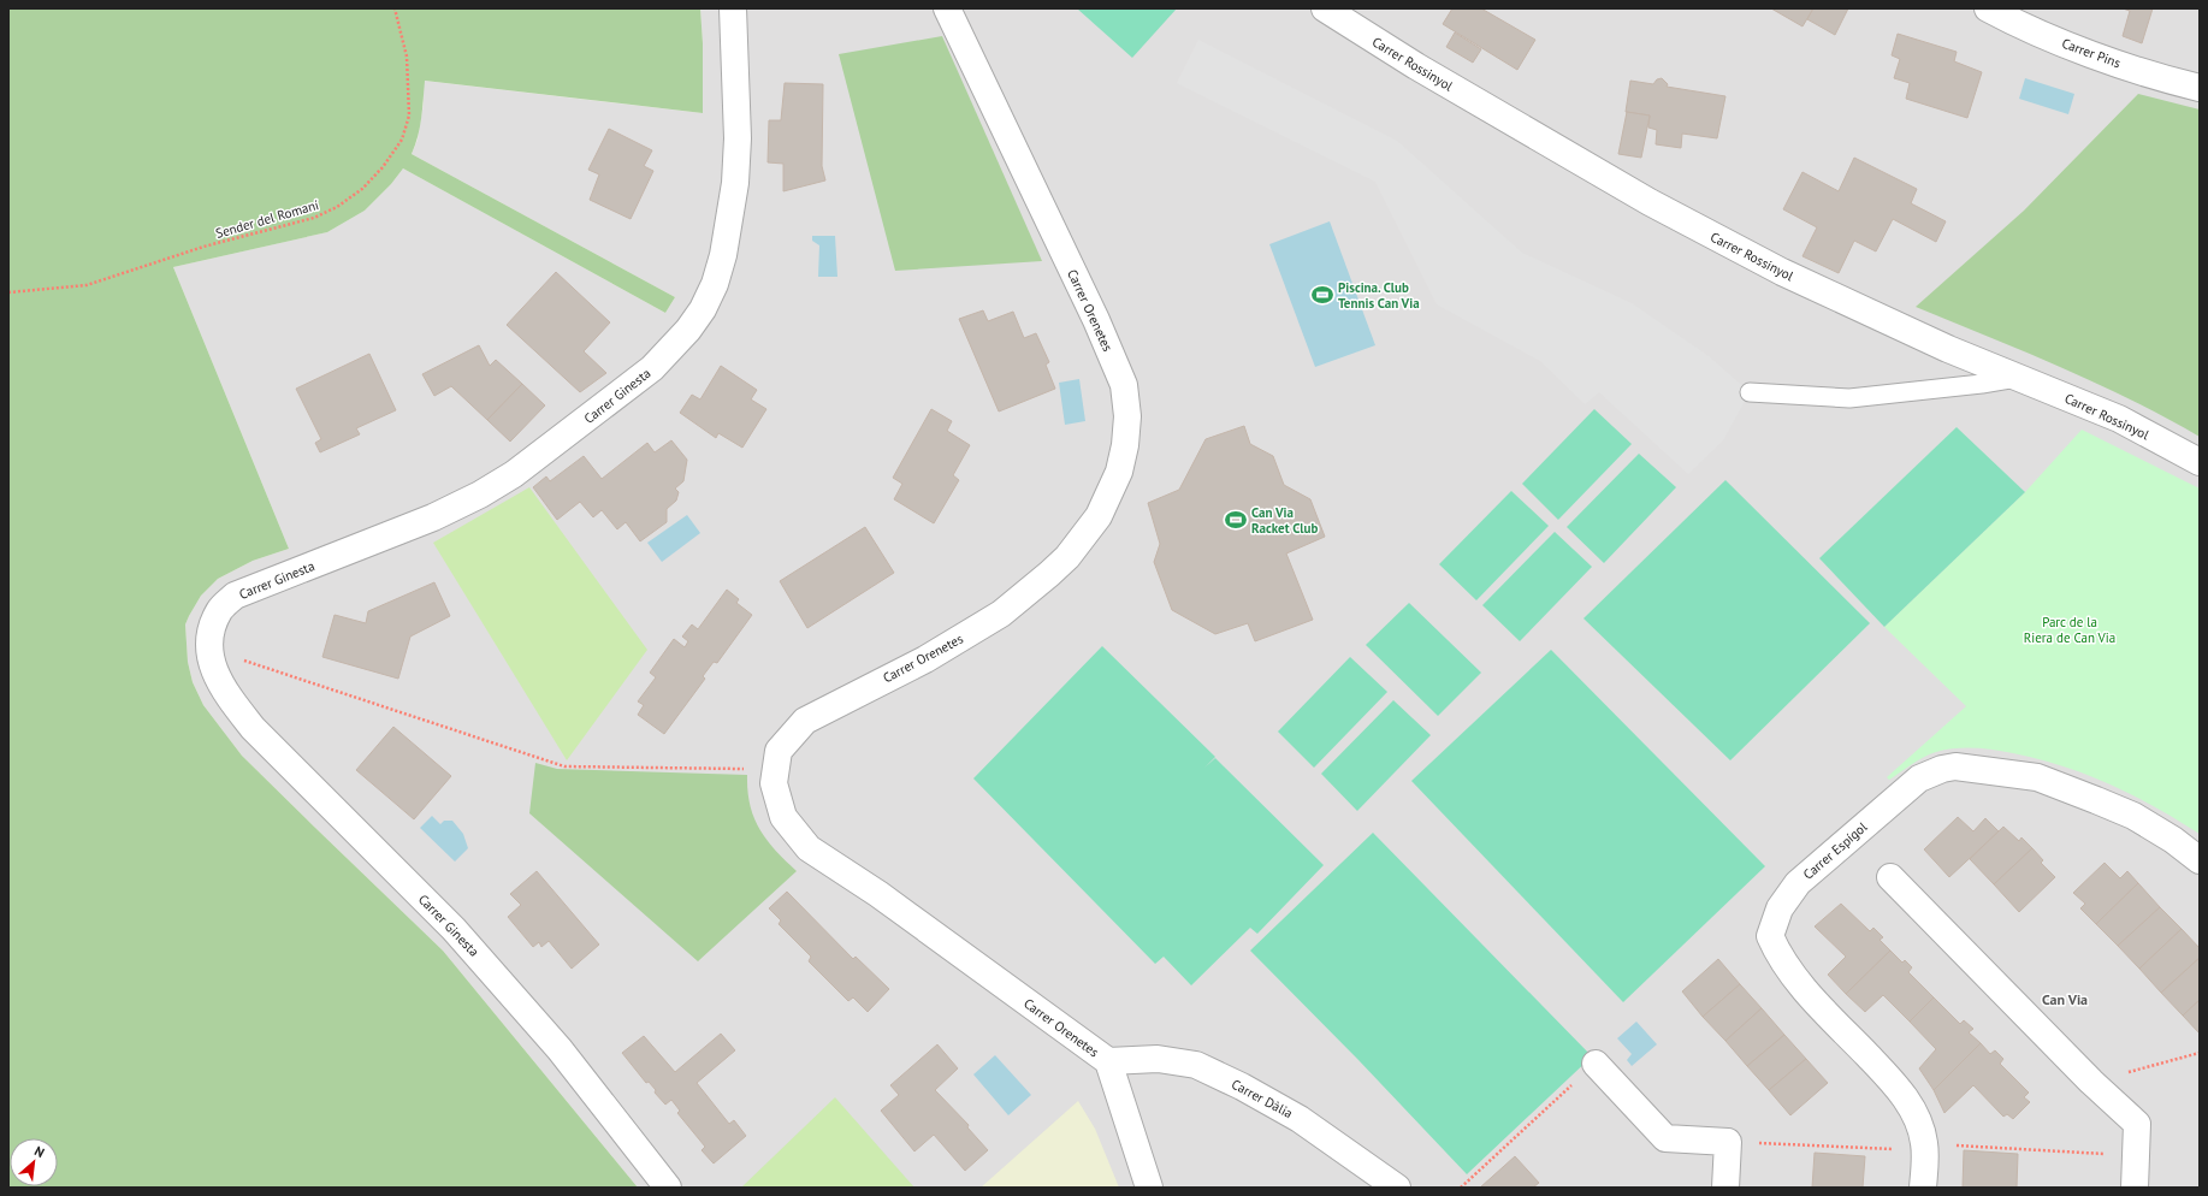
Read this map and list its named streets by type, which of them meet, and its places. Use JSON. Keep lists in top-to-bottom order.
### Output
{
  "streets": {
    "street": [
      "Carrer Pins",
      "Carrer Rossinyol",
      "Carrer Orenetes",
      "Carrer Ginesta",
      "Carrer Espígol",
      "Carrer Dàlia"
    ],
    "path": ["Sender del Romaní"]
  },
  "crossings": [
    ["Carrer Orenetes", "Carrer Dàlia"]
  ],
  "districts": ["Can Via"],
  "parks": ["Parc de la Riera de Can Via"],
  "places": {
    "sports": ["Piscina. Club Tennis Can Via", "Can Via Racket Club"]
  },
  "north": "top right"
}
